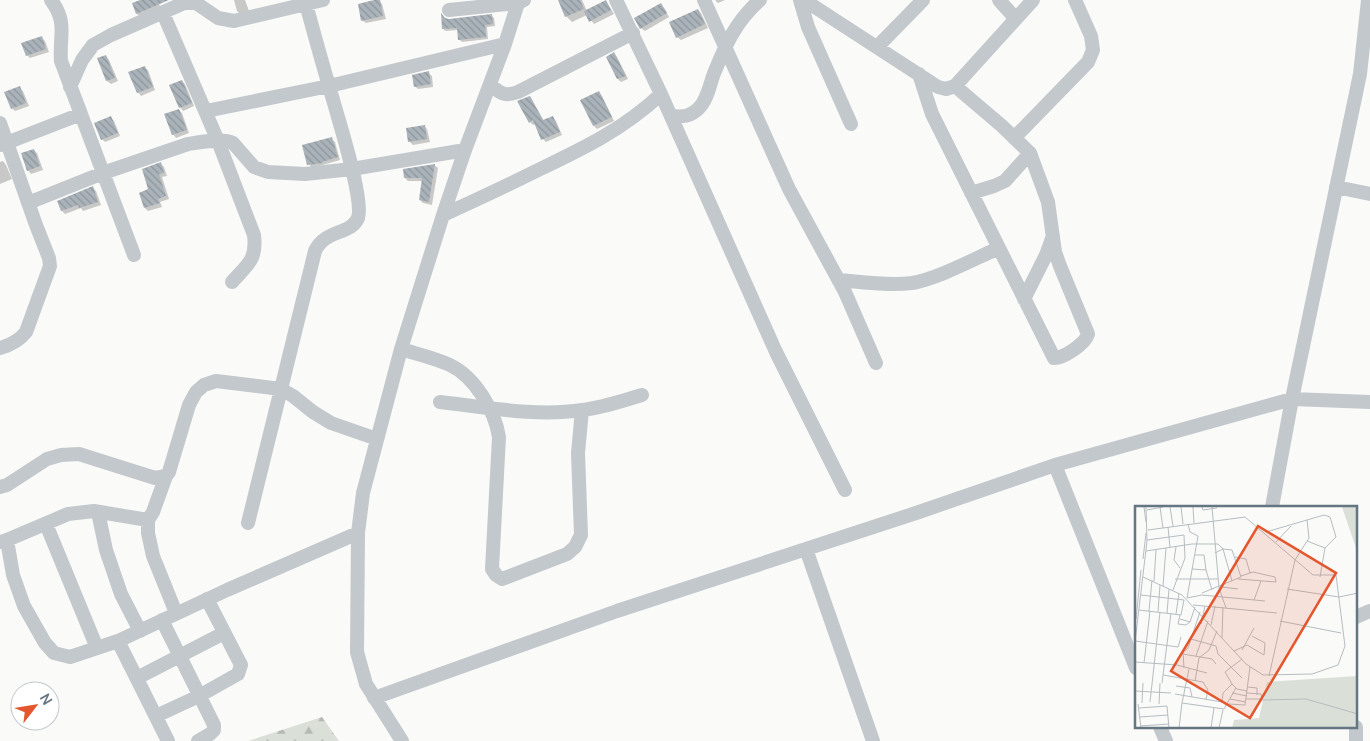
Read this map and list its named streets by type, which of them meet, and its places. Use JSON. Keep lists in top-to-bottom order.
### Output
{
  "north": "top right"
}
